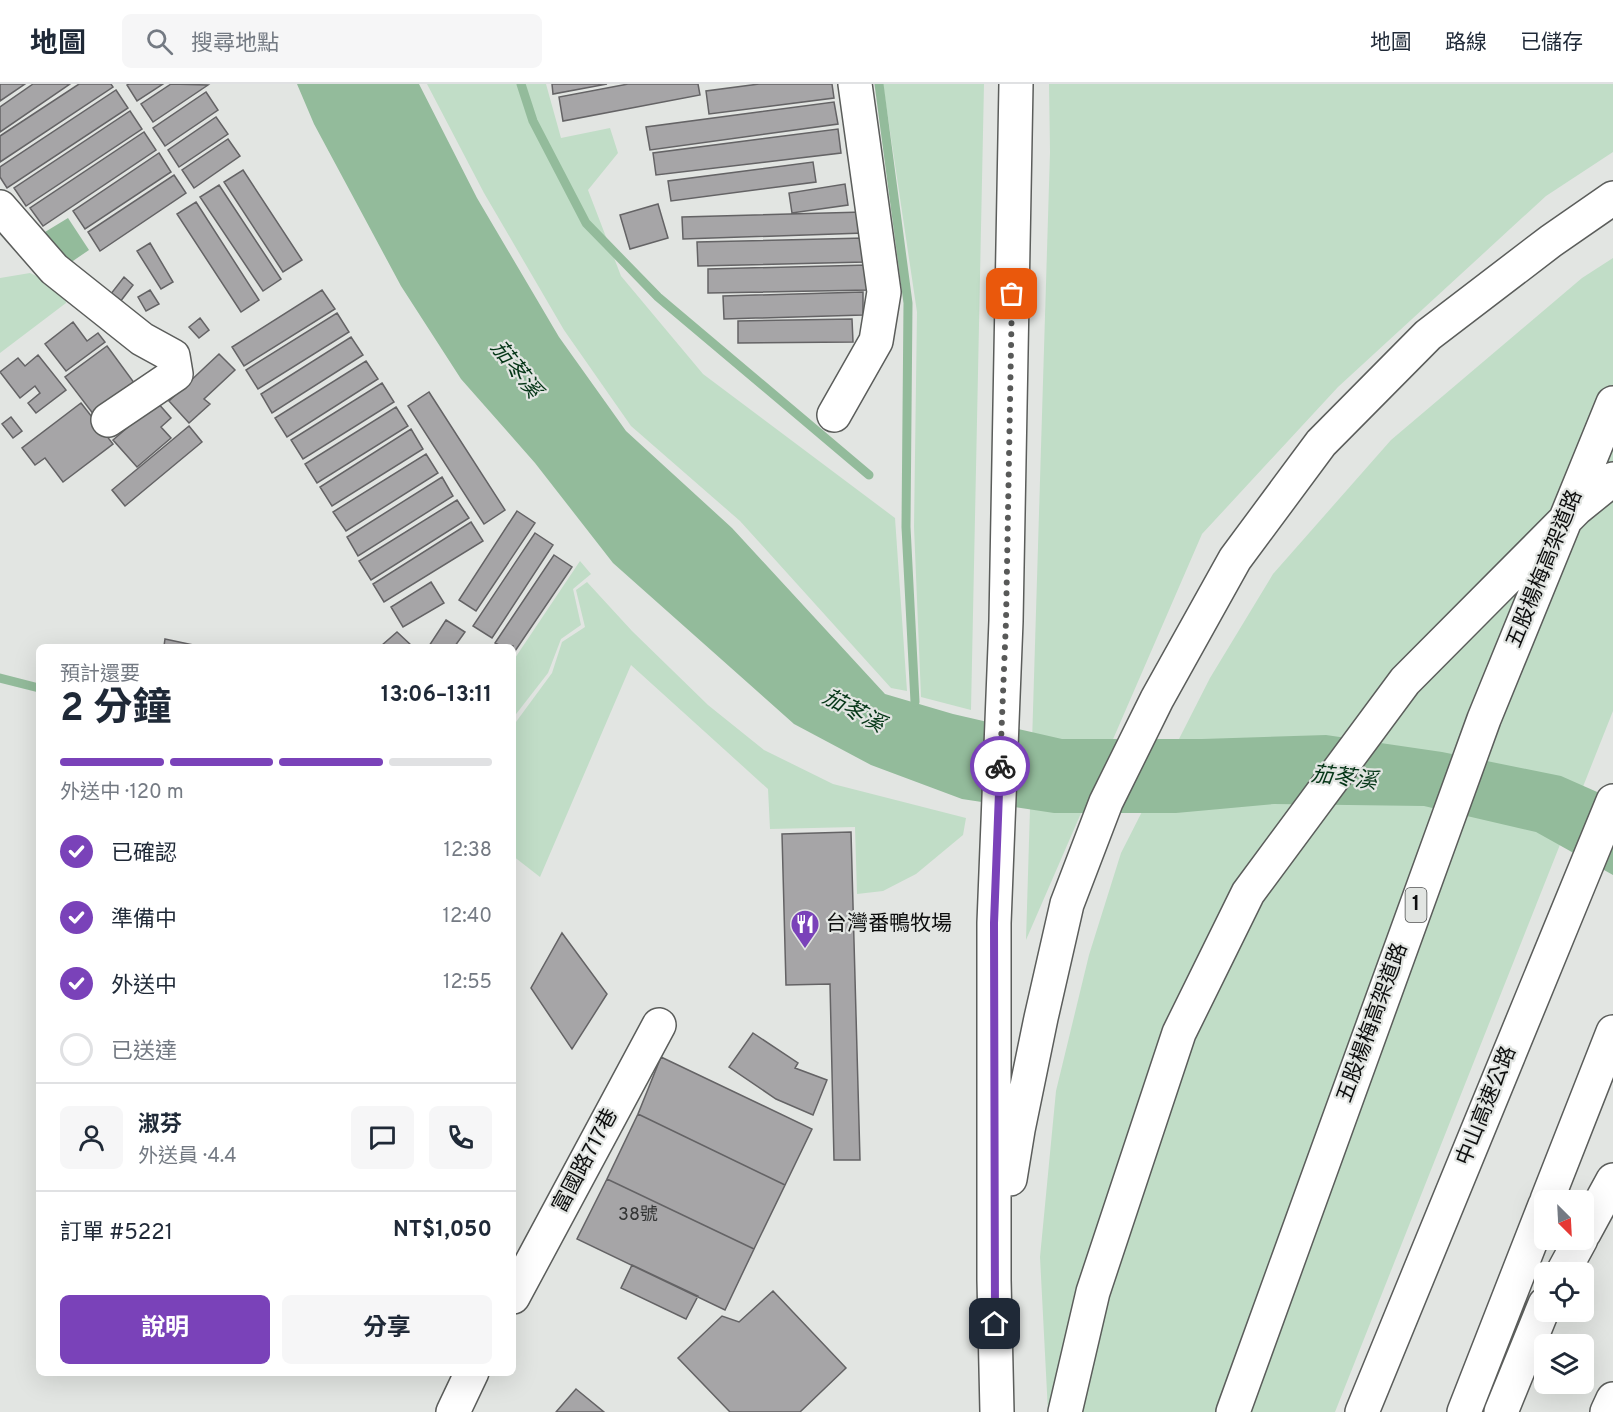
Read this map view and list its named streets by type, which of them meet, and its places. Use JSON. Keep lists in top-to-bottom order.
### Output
{
  "streets": {
    "main road": [
      "五股楊梅高架道路",
      "1",
      "中山高速公路",
      "富國路717巷"
    ]
  },
  "water": ["茄苳溪"],
  "places": {
    "restaurant": ["台灣番鴨牧場"]
  },
  "house_numbers": ["38號"],
  "north": "bottom right",
  "page": {
    "header": "地圖",
    "search": "搜尋地點",
    "nav": ["地圖", "路線", "已儲存"],
    "heading": ["2 分鐘", "預計還要", "13:06–13:11"],
    "panel": [
      "淑芬",
      "外送員 · 4.4",
      "訂單 #5221",
      "NT$1,050"
    ],
    "bar": "外送中 · 120 m",
    "list": [
      ["已確認", "12:38"],
      ["準備中", "12:40"],
      ["外送中", "12:55"],
      "已送達"
    ],
    "buttons": ["說明", "分享"]
  }
}
